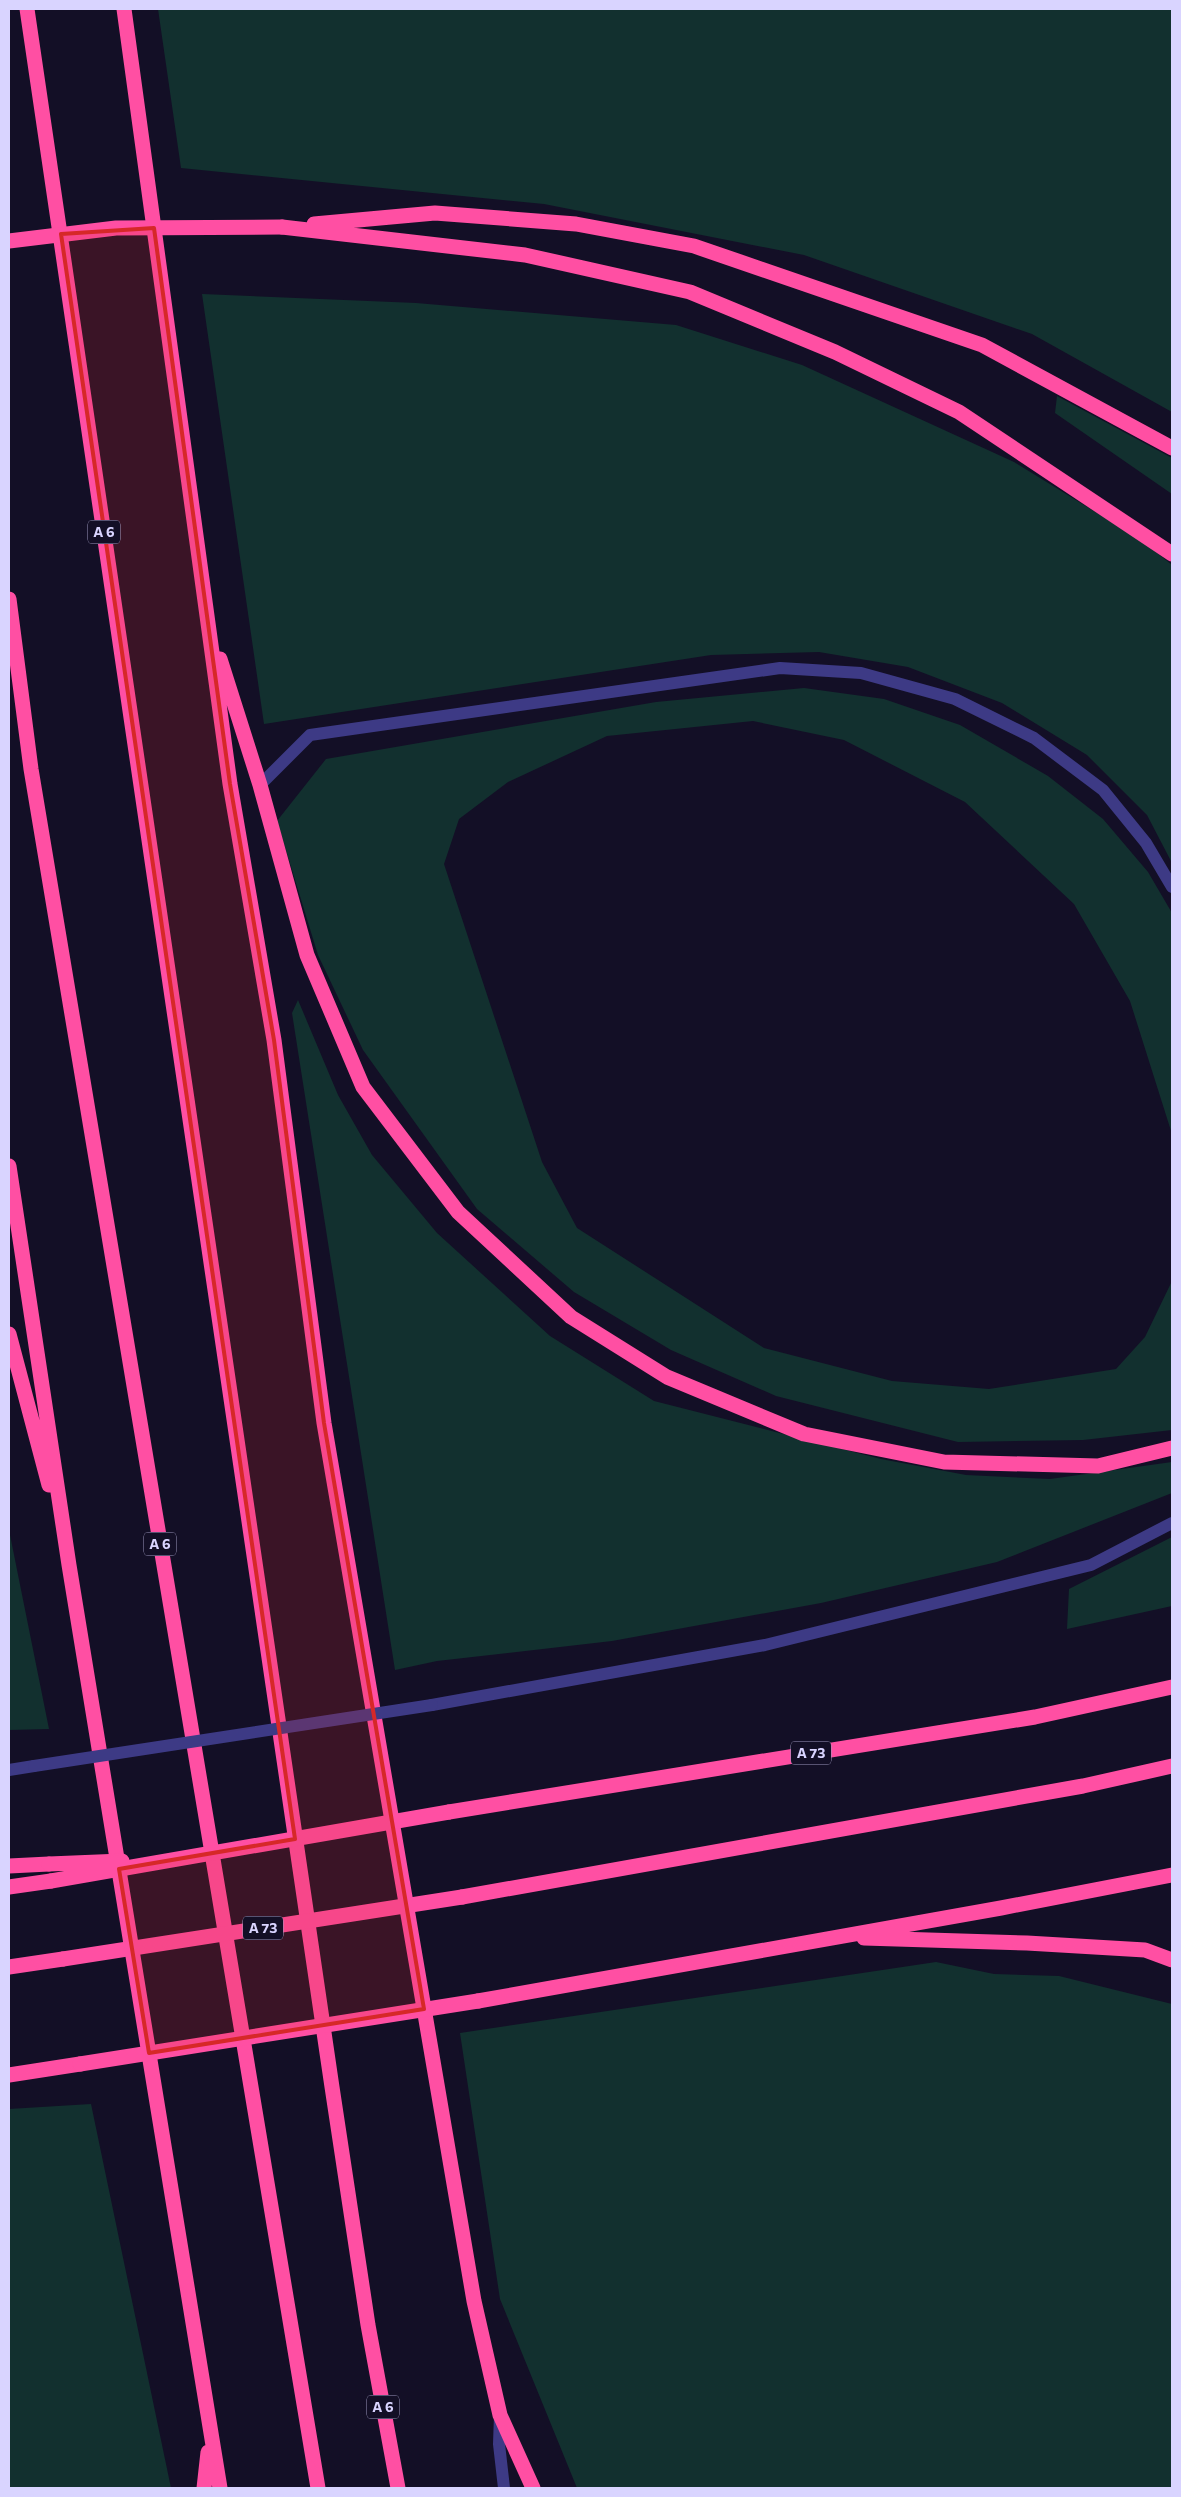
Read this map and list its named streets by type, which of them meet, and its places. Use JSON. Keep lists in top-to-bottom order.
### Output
{
  "streets": {
    "highway": ["A 6", "A 73"]
  }
}
